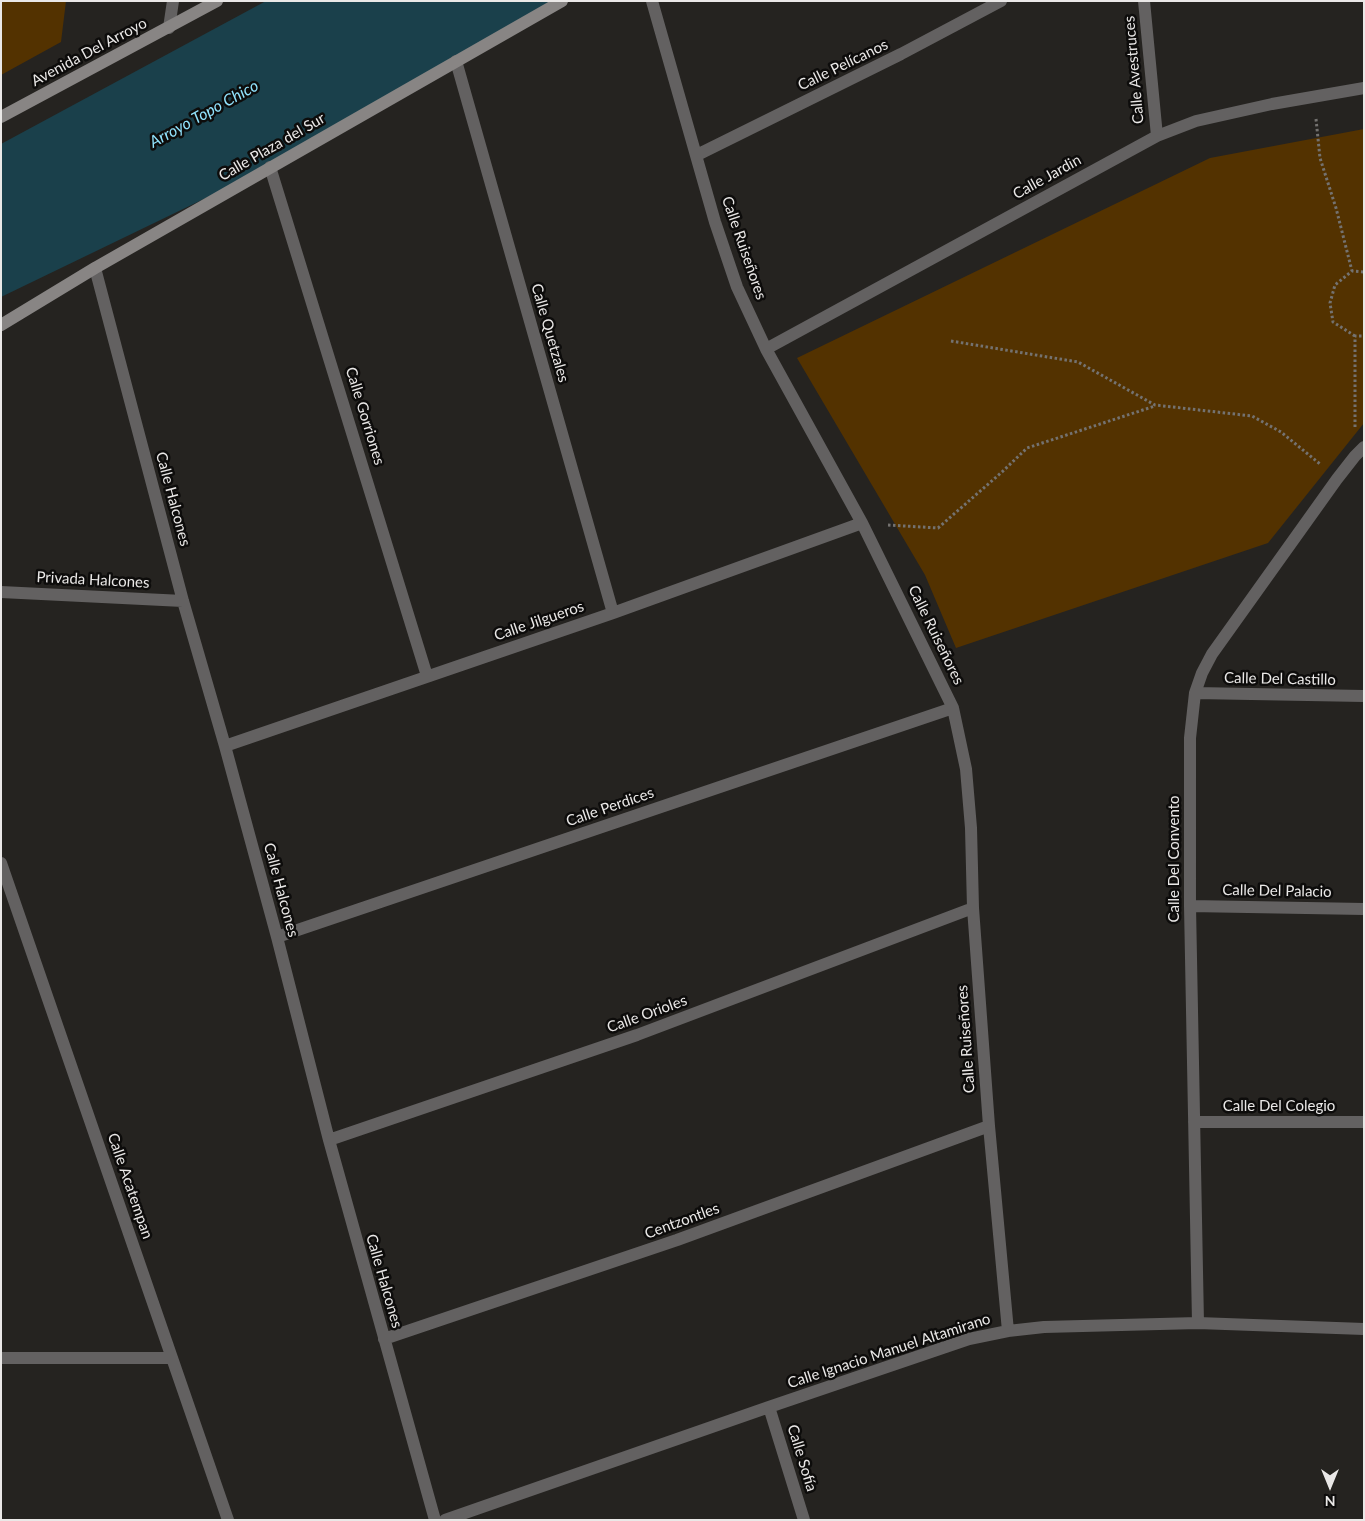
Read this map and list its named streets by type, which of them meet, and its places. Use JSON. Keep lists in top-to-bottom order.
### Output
{
  "streets": {
    "street": [
      "Avenida Del Arroyo",
      "Calle Pelícanos",
      "Calle Avestruces",
      "Calle Plaza del Sur",
      "Calle Jardin",
      "Calle Ruiseñores",
      "Calle Quetzales",
      "Calle Gorriones",
      "Calle Halcones",
      "Privada Halcones",
      "Calle Jilgueros",
      "Calle Del Castillo",
      "Calle Perdices",
      "Calle Del Convento",
      "Calle Del Palacio",
      "Calle Orioles",
      "Calle Del Colegio",
      "Calle Acatempan",
      "Centzontles",
      "Calle Ignacio Manuel Altamirano",
      "Calle Sofía"
    ]
  },
  "crossings": [
    ["Calle Pelícanos", "Calle Ruiseñores"],
    ["Calle Avestruces", "Calle Jardin"],
    ["Calle Plaza del Sur", "Calle Quetzales"],
    ["Calle Plaza del Sur", "Calle Gorriones"],
    ["Calle Plaza del Sur", "Calle Halcones"],
    ["Calle Jardin", "Calle Ruiseñores"],
    ["Calle Ruiseñores", "Calle Jilgueros"],
    ["Calle Ruiseñores", "Calle Perdices"],
    ["Calle Ruiseñores", "Calle Orioles"],
    ["Calle Ruiseñores", "Centzontles"],
    ["Calle Ruiseñores", "Calle Ignacio Manuel Altamirano"],
    ["Calle Quetzales", "Calle Jilgueros"],
    ["Calle Gorriones", "Calle Jilgueros"],
    ["Calle Halcones", "Privada Halcones"],
    ["Calle Halcones", "Calle Jilgueros"],
    ["Calle Halcones", "Calle Perdices"],
    ["Calle Halcones", "Calle Orioles"],
    ["Calle Halcones", "Centzontles"],
    ["Calle Del Castillo", "Calle Del Convento"],
    ["Calle Del Convento", "Calle Del Palacio"],
    ["Calle Del Convento", "Calle Del Colegio"],
    ["Calle Del Convento", "Calle Ignacio Manuel Altamirano"],
    ["Calle Ignacio Manuel Altamirano", "Calle Sofía"]
  ],
  "water": ["Arroyo Topo Chico"],
  "north": "bottom"
}
